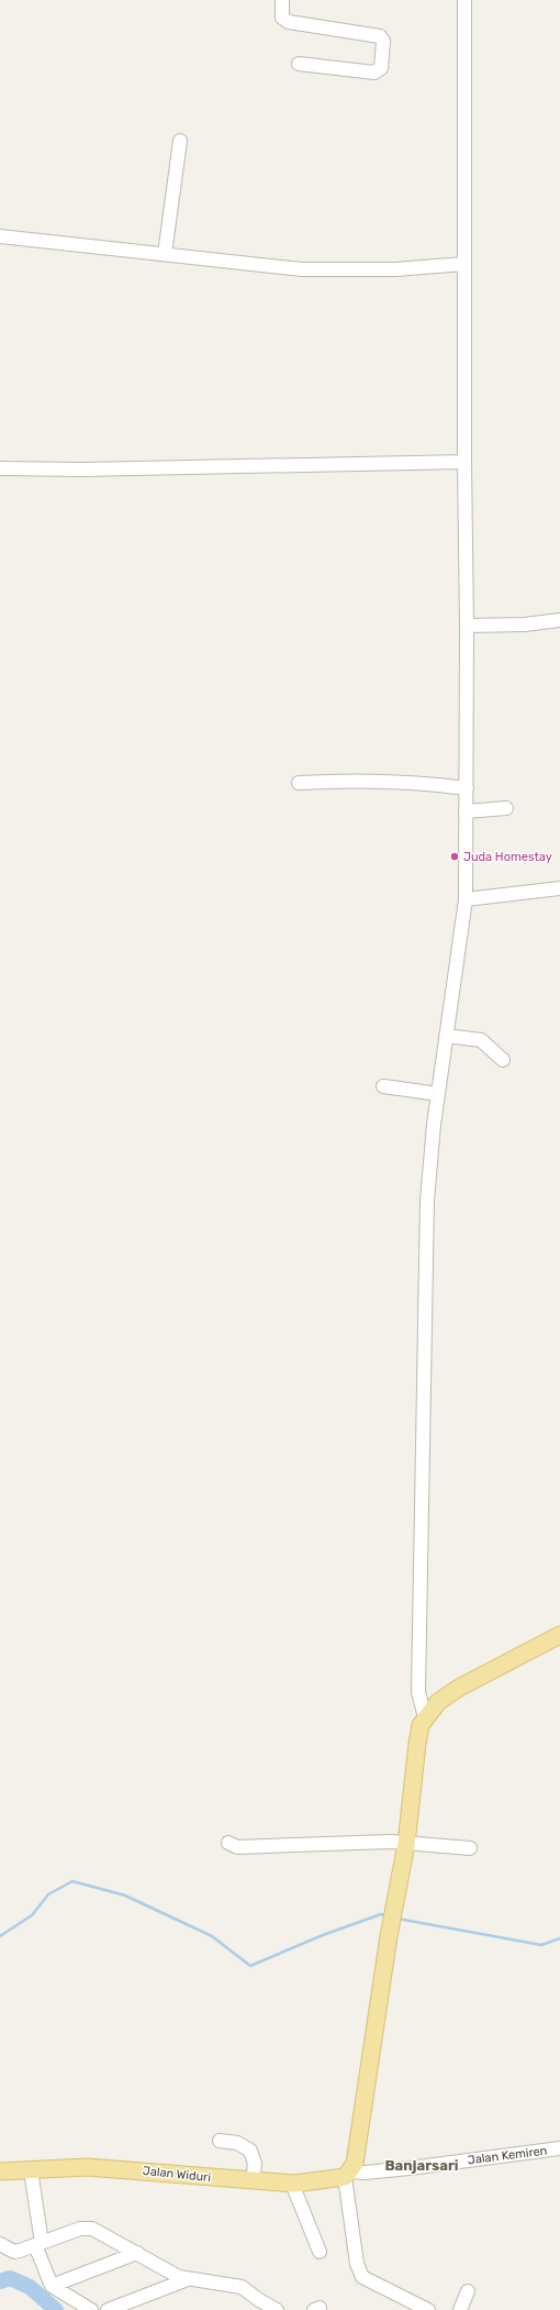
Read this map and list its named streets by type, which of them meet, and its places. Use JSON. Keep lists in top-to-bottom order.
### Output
{
  "streets": {
    "main road": ["Jalan Widuri"],
    "street": ["Jalan Kemiren"]
  },
  "crossings": [
    ["Jalan Kemiren", "Jalan Widuri"]
  ],
  "districts": ["Banjarsari"],
  "places": ["Juda Homestay"]
}
